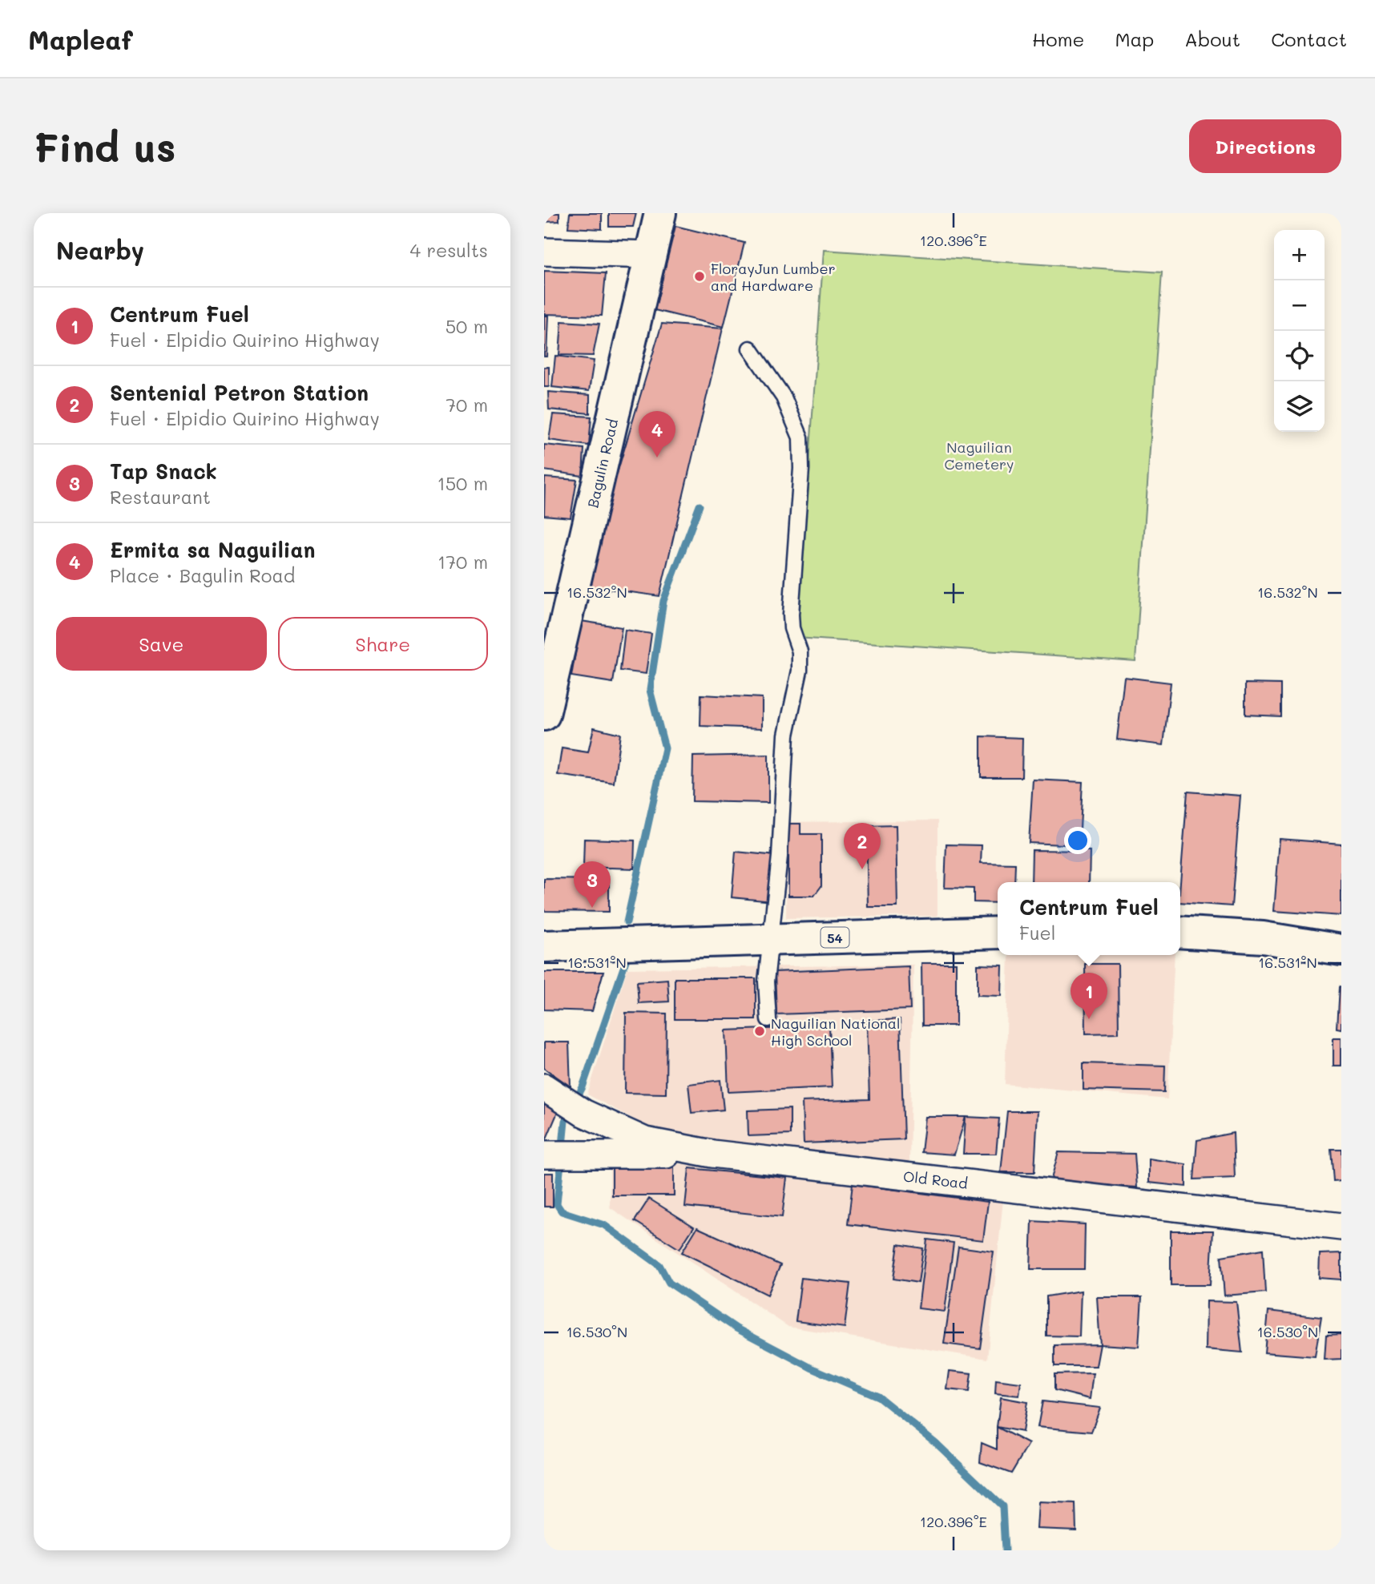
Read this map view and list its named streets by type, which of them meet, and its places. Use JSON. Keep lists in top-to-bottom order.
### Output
{
  "streets": {
    "main road": ["Bagulin Road", "54"],
    "street": ["Old Road"]
  },
  "parks": ["Naguilian Cemetery"],
  "places": ["FlorayJun Lumber and Hardware", "Naguilian National High School"],
  "page": {
    "header": "Mapleaf",
    "nav": [
      "Home",
      "Map",
      "About",
      "Contact"
    ],
    "buttons": [
      "Directions",
      ["Save", "Share"]
    ],
    "title": "Find us",
    "heading": ["Nearby", "4 results"],
    "map_buttons": ["+", "−"],
    "list": [
      {
        "mark": "1",
        "name": "Centrum Fuel",
        "note": "Fuel · Elpidio Quirino Highway",
        "value": "50 m"
      },
      {
        "mark": "2",
        "name": "Sentenial Petron Station",
        "note": "Fuel · Elpidio Quirino Highway",
        "value": "70 m"
      },
      {
        "mark": "3",
        "name": "Tap Snack",
        "note": "Restaurant",
        "value": "150 m"
      },
      {
        "mark": "4",
        "name": "Ermita sa Naguilian",
        "note": "Place · Bagulin Road",
        "value": "170 m"
      }
    ],
    "pins": [
      "4",
      "2",
      "3",
      "1"
    ],
    "popup": ["Centrum Fuel", "Fuel"]
  },
  "coordinates": [
    "120.396°E",
    "16.532°N",
    "16.531°N",
    "16.530°N"
  ]
}
